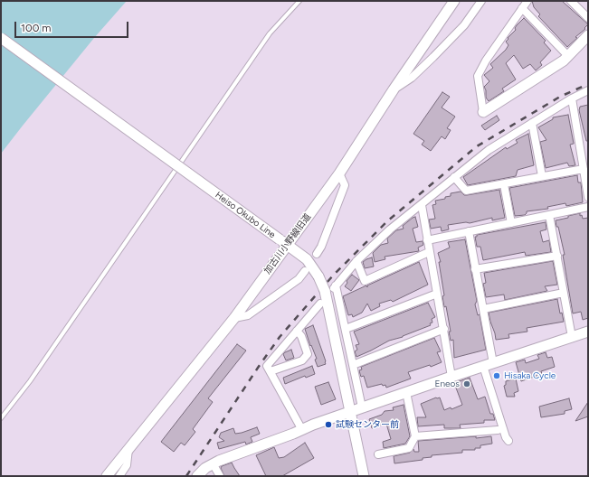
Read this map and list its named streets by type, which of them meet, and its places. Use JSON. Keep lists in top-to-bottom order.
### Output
{
  "streets": {
    "street": ["Heiso Okubo Line", "加古川小野線旧道"]
  },
  "crossings": [
    ["Heiso Okubo Line", "加古川小野線旧道"]
  ],
  "places": ["Hisaka Cycle", "Eneos", "試験センター前"],
  "scale_bar": "100 m"
}
